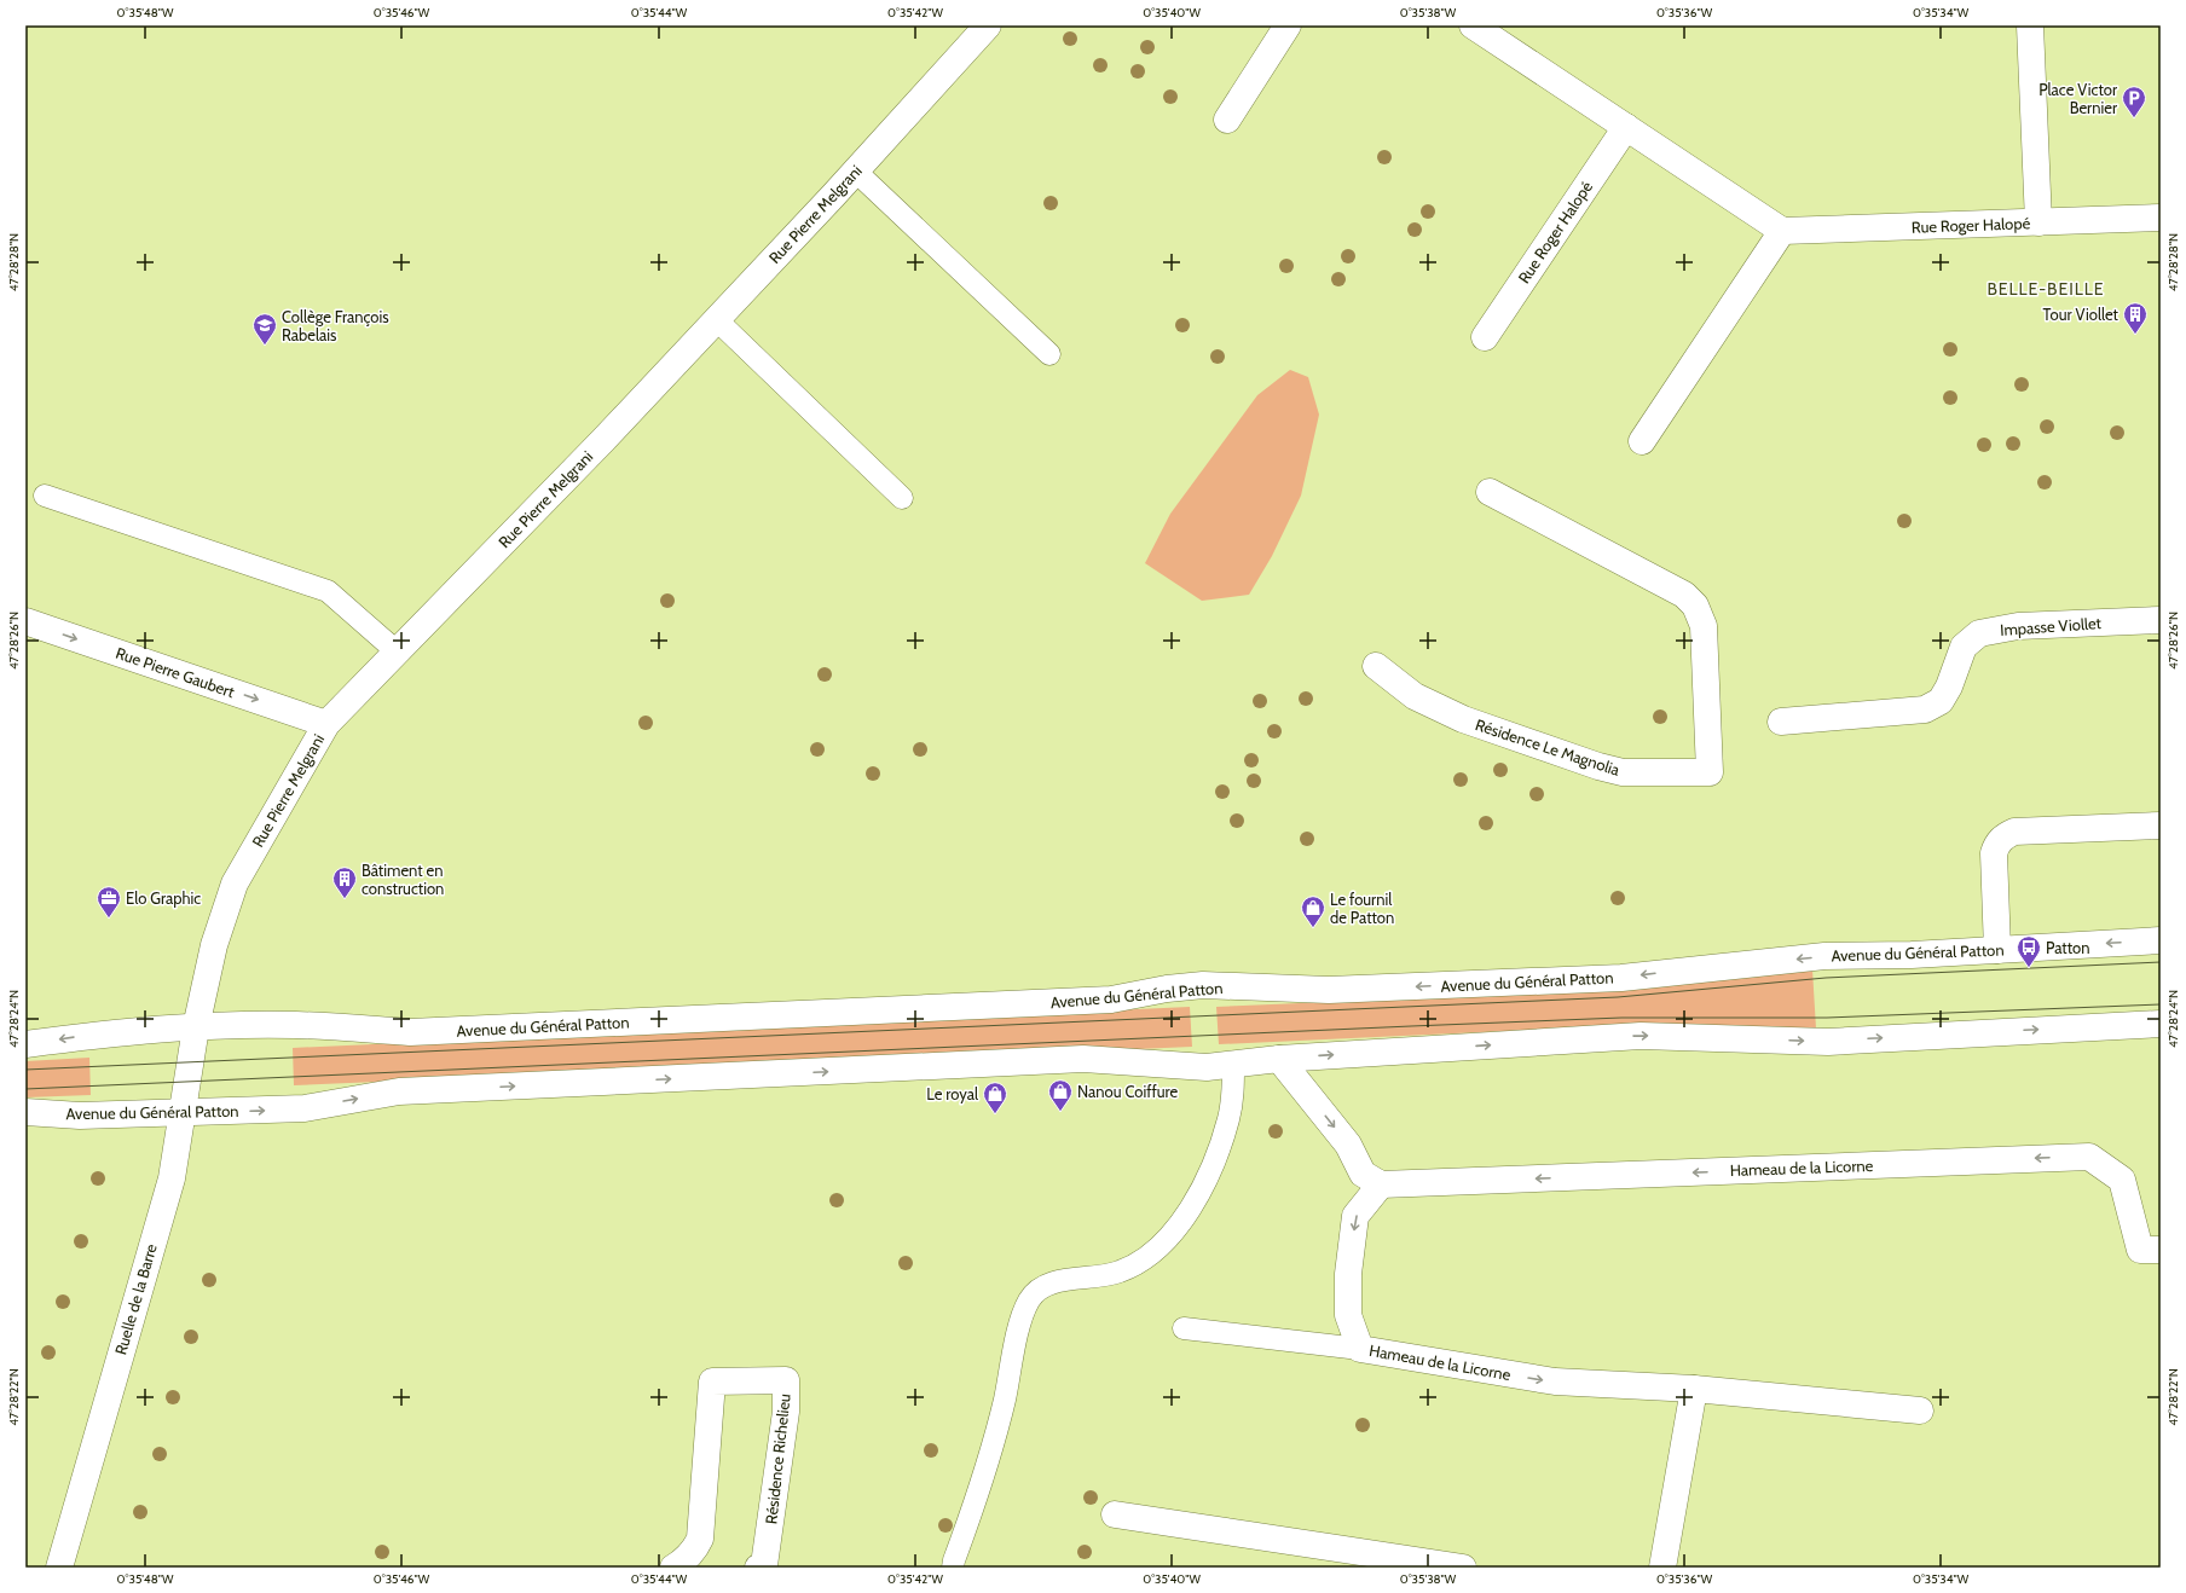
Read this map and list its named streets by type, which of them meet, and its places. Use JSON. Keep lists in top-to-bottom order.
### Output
{
  "streets": {
    "street": [
      "Rue Pierre Melgrani",
      "Rue Roger Halopé",
      "Impasse Viollet",
      "Rue Pierre Gaubert",
      "Résidence Le Magnolia",
      "Avenue du Général Patton",
      "Hameau de la Licorne",
      "Ruelle de la Barre",
      "Résidence Richelieu"
    ]
  },
  "crossings": [
    ["Rue Pierre Melgrani", "Rue Pierre Gaubert"],
    ["Rue Pierre Melgrani", "Avenue du Général Patton"],
    ["Rue Pierre Melgrani", "Ruelle de la Barre"],
    ["Avenue du Général Patton", "Ruelle de la Barre"]
  ],
  "one_way": ["Rue Pierre Gaubert"],
  "districts": ["BELLE-BEILLE"],
  "places": {
    "parking": ["Place Victor Bernier"],
    "building": ["Tour Viollet", "Bâtiment en construction"],
    "school or university": ["Collège François Rabelais"],
    "office": ["Elo Graphic"],
    "shop": ["Le fournil de Patton", "Nanou Coiffure", "Le royal"],
    "bus stop": ["Patton"]
  },
  "coordinates": [
    "0°35'48\"W",
    "0°35'46\"W",
    "0°35'44\"W",
    "0°35'42\"W",
    "0°35'40\"W",
    "0°35'38\"W",
    "0°35'36\"W",
    "0°35'34\"W",
    "47°28'28\"N",
    "47°28'26\"N",
    "47°28'24\"N",
    "47°28'22\"N"
  ]
}
